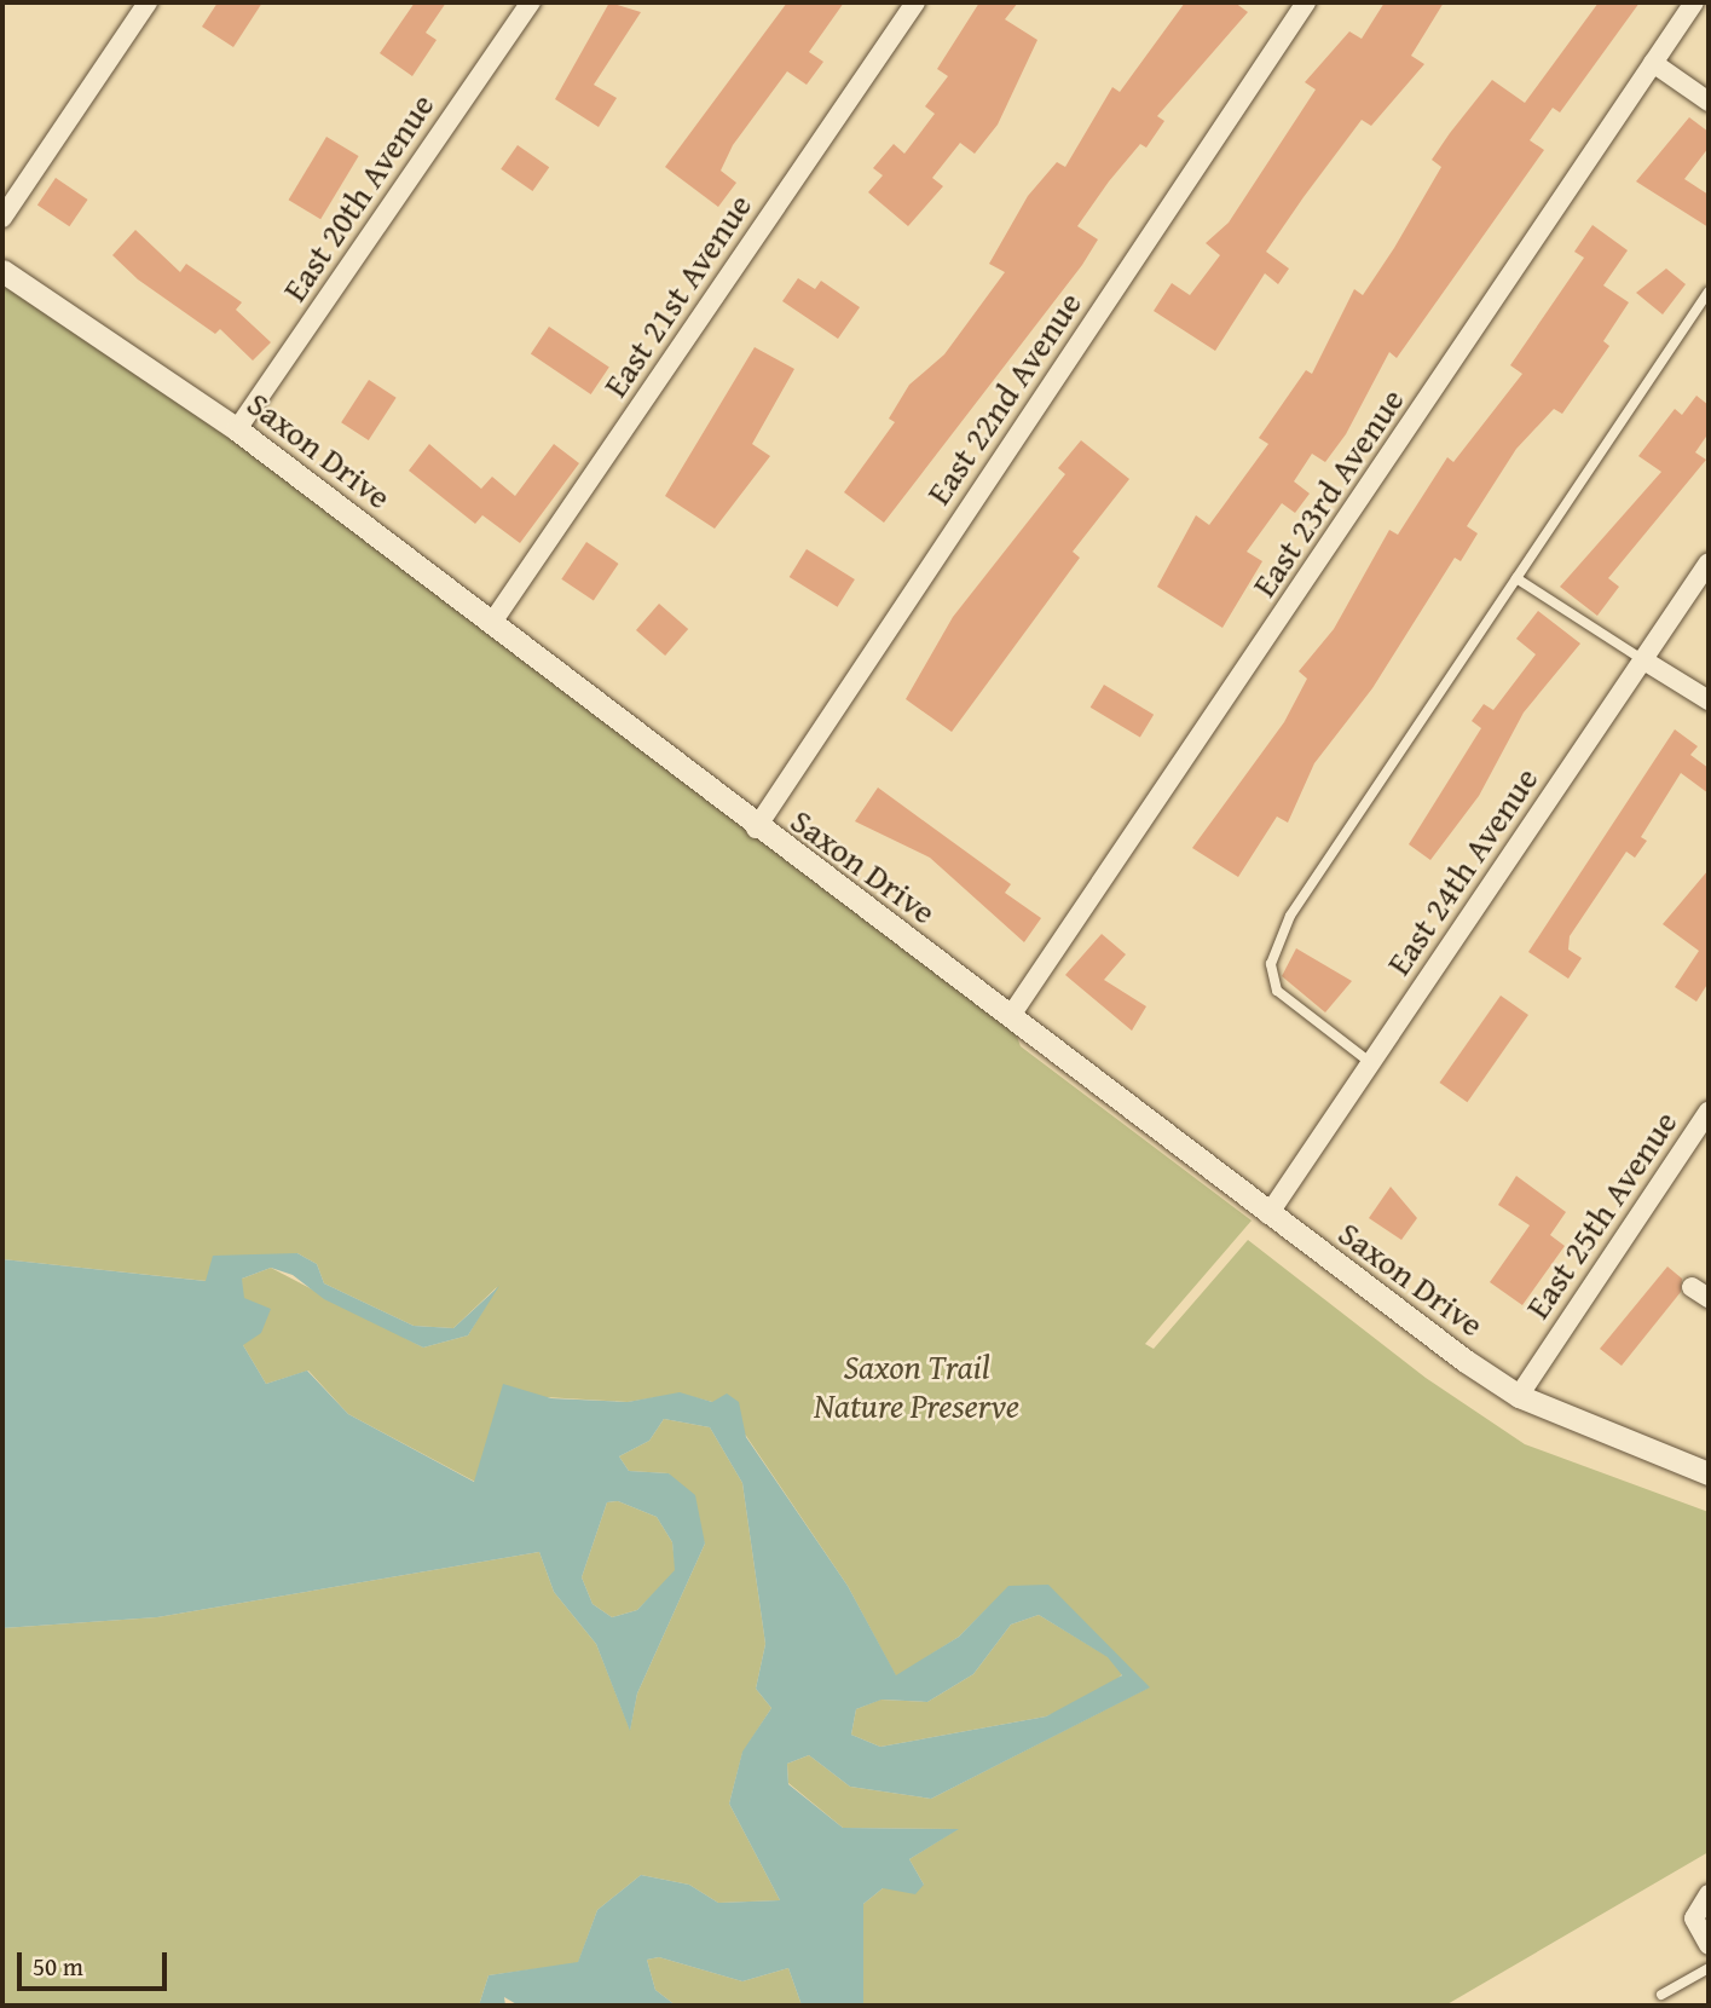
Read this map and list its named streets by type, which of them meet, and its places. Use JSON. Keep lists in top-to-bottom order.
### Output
{
  "streets": {
    "street": [
      "East 20th Avenue",
      "East 21st Avenue",
      "East 22nd Avenue",
      "Saxon Drive",
      "East 23rd Avenue",
      "East 24th Avenue",
      "East 25th Avenue"
    ]
  },
  "crossings": [
    ["East 20th Avenue", "Saxon Drive"],
    ["East 21st Avenue", "Saxon Drive"],
    ["East 22nd Avenue", "Saxon Drive"],
    ["Saxon Drive", "East 23rd Avenue"],
    ["Saxon Drive", "East 24th Avenue"],
    ["Saxon Drive", "East 25th Avenue"]
  ],
  "parks": ["Saxon Trail Nature Preserve"],
  "scale_bar": "50 m"
}
